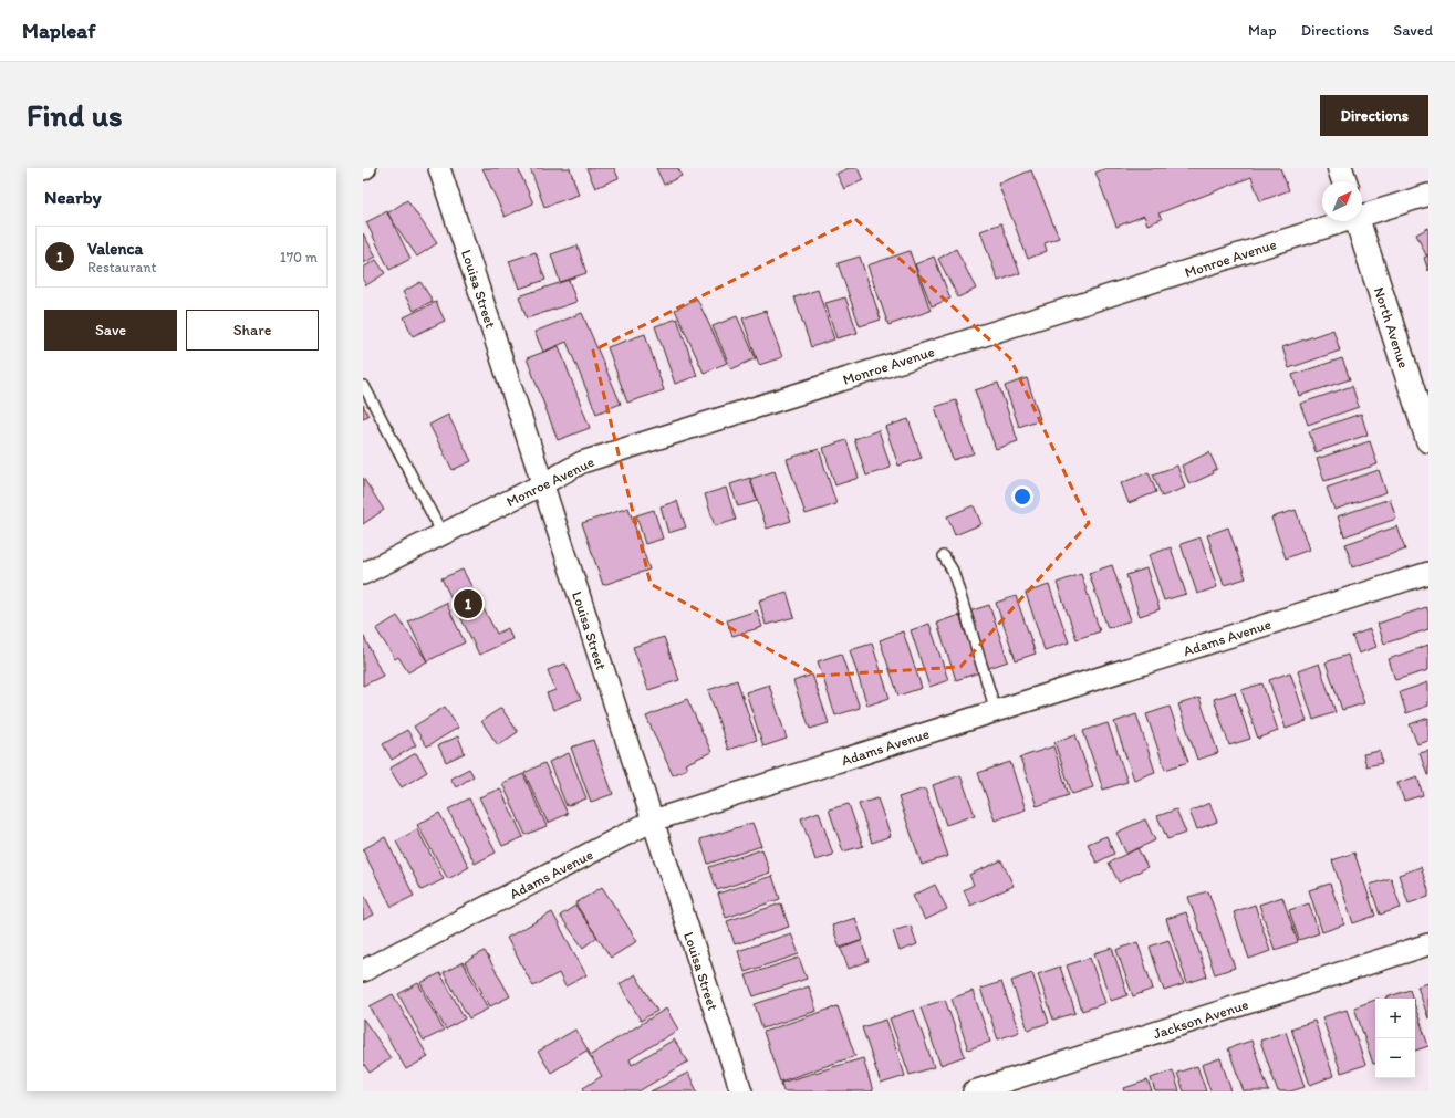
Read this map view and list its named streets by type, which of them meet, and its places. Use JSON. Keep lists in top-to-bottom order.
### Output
{
  "streets": {
    "main road": ["North Avenue"],
    "street": [
      "Monroe Avenue",
      "Louisa Street",
      "Adams Avenue",
      "Jackson Avenue"
    ]
  },
  "crossings": [
    ["Monroe Avenue", "Louisa Street"],
    ["Louisa Street", "Adams Avenue"]
  ],
  "north": "top right",
  "page": {
    "header": "Mapleaf",
    "nav": ["Map", "Directions", "Saved"],
    "buttons": [
      "Directions",
      ["Save", "Share"]
    ],
    "title": "Find us",
    "heading": "Nearby",
    "list": [
      {
        "mark": "1",
        "name": "Valenca",
        "note": "Restaurant",
        "value": "170 m"
      }
    ],
    "pins": "1",
    "map_buttons": ["+", "−"]
  }
}
